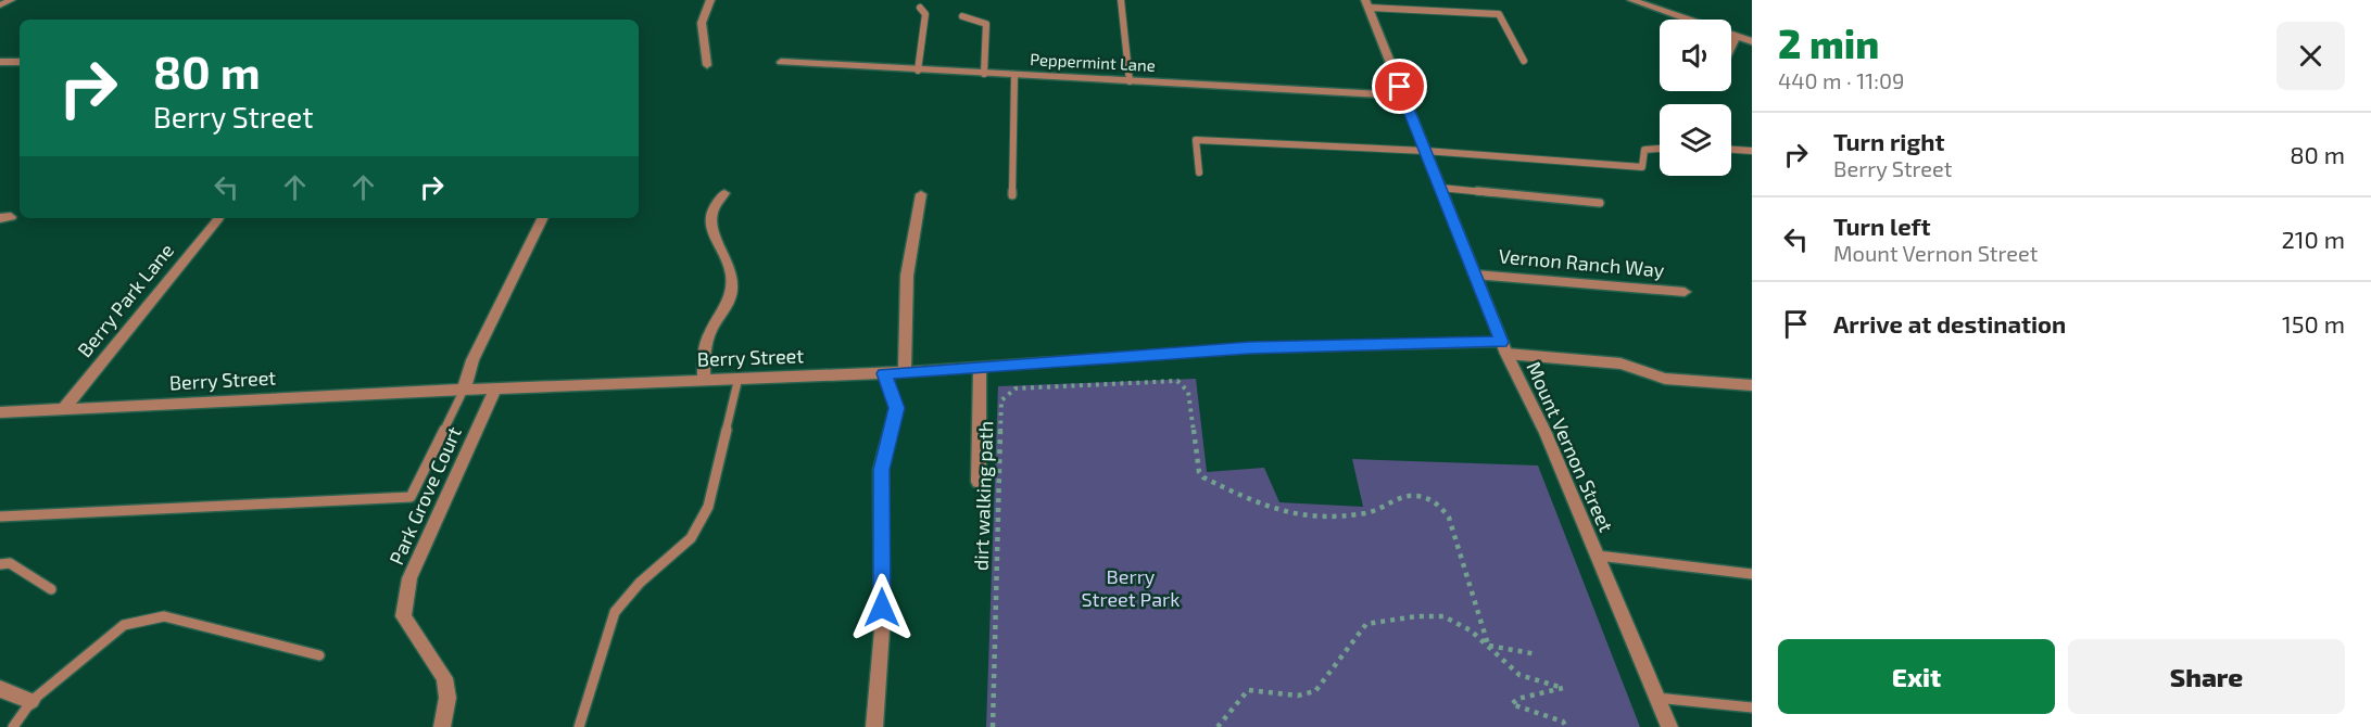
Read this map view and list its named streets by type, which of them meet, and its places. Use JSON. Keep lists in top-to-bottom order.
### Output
{
  "streets": {
    "street": [
      "Peppermint Lane",
      "Vernon Ranch Way",
      "Berry Park Lane",
      "Berry Street",
      "Mount Vernon Street",
      "Park Grove Court"
    ],
    "path": ["dirt walking path"]
  },
  "crossings": [
    ["Peppermint Lane", "Mount Vernon Street"],
    ["Vernon Ranch Way", "Mount Vernon Street"],
    ["Berry Park Lane", "Berry Street"],
    ["Berry Street", "Mount Vernon Street"],
    ["Berry Street", "Park Grove Court"]
  ],
  "parks": ["Berry Street Park"],
  "page": {
    "heading": ["2 min", "440 m · 11:09"],
    "turn": ["80 m", "Berry Street"],
    "list": [
      {
        "name": "Turn right",
        "note": "Berry Street",
        "value": "80 m"
      },
      {
        "name": "Turn left",
        "note": "Mount Vernon Street",
        "value": "210 m"
      },
      {
        "name": "Arrive at destination",
        "value": "150 m"
      }
    ],
    "buttons": ["Exit", "Share"]
  }
}
